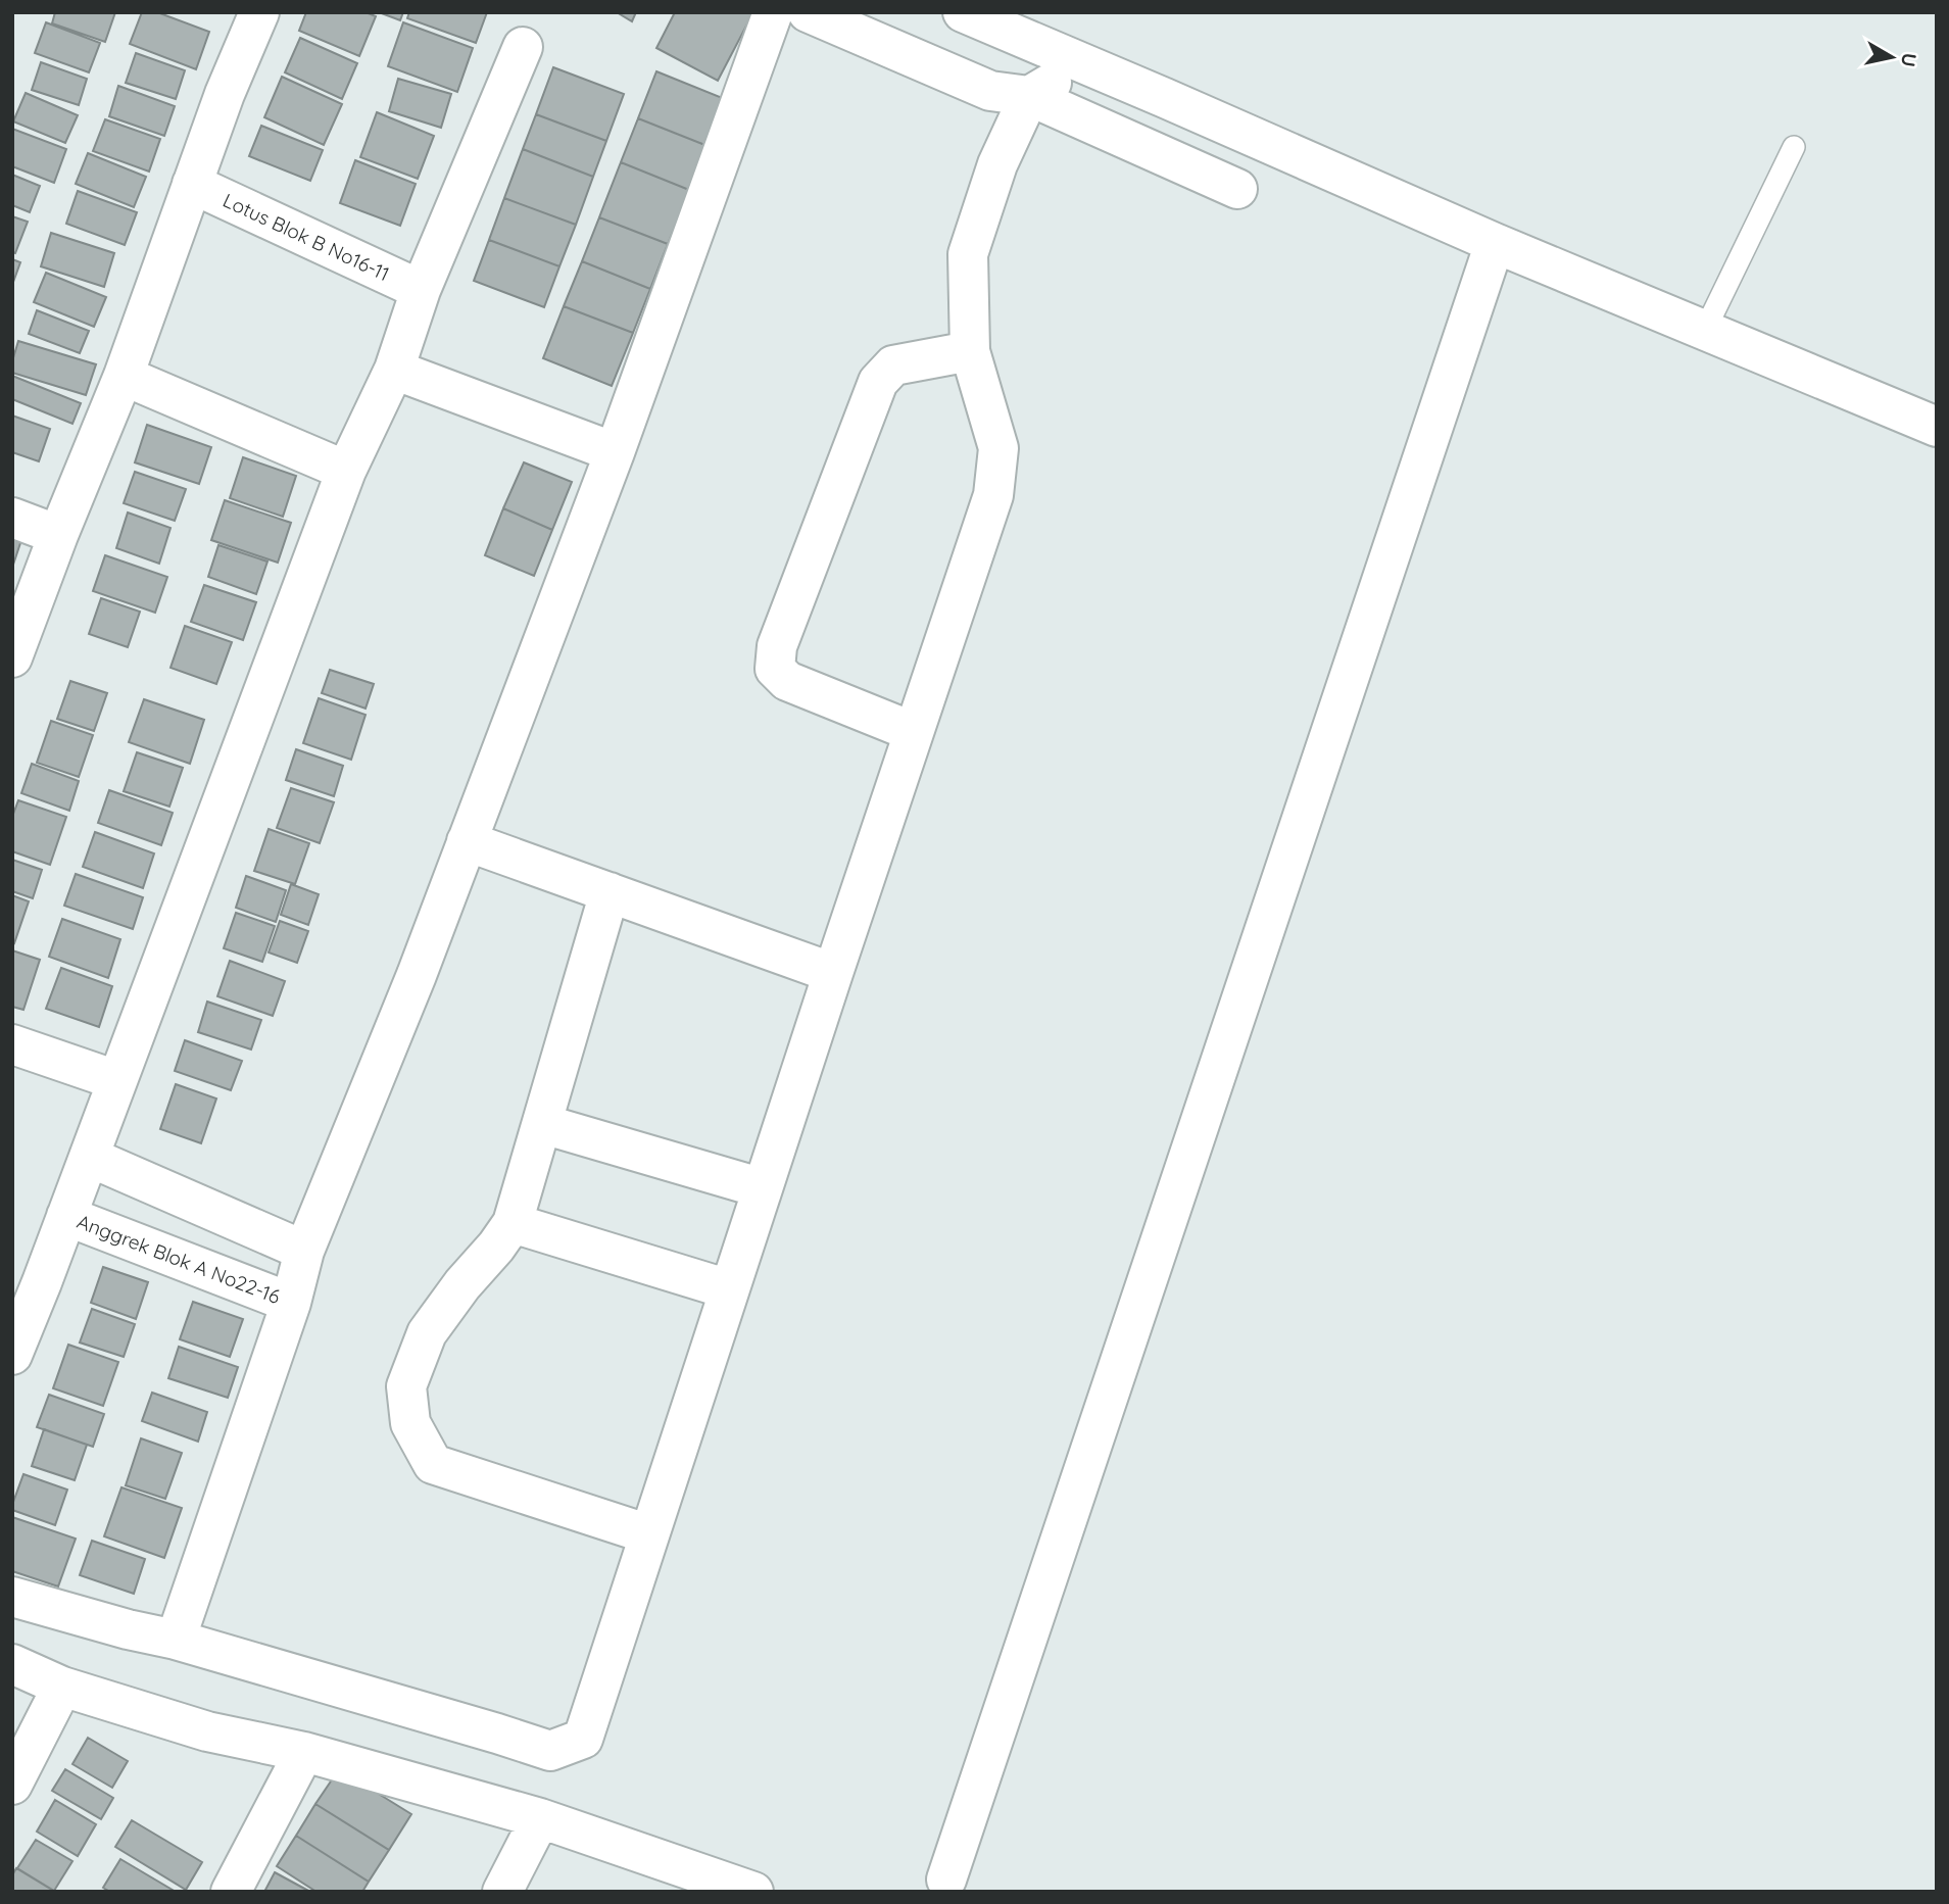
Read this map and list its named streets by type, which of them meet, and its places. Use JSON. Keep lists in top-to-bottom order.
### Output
{
  "streets": {
    "street": ["Lotus Blok B No16-11", "Anggrek Blok A No22-16"]
  },
  "north": "right"
}
